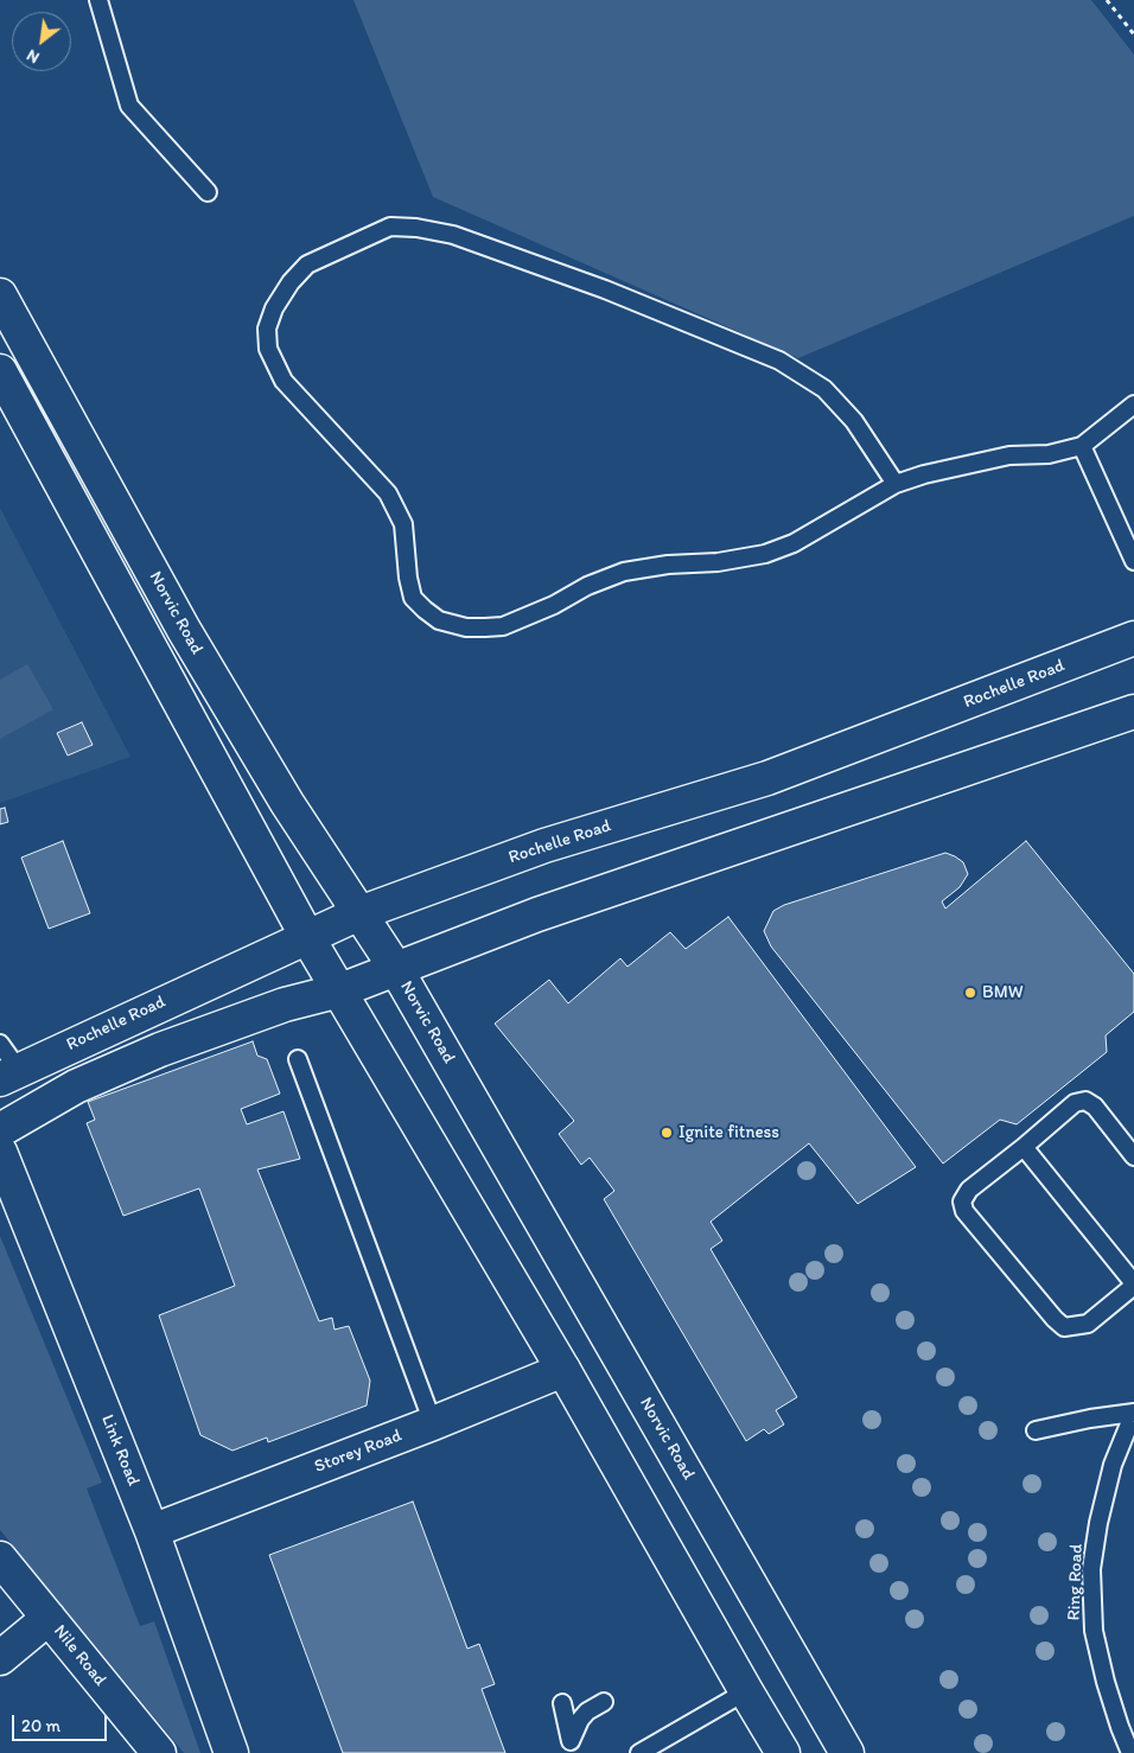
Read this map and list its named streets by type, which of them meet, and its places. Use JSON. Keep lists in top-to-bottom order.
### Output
{
  "streets": {
    "street": [
      "Norvic Road",
      "Rochelle Road",
      "Link Road",
      "Storey Road",
      "Nile Road"
    ],
    "lane": ["Ring Road"]
  },
  "crossings": [
    ["Norvic Road", "Rochelle Road"],
    ["Link Road", "Storey Road"]
  ],
  "places": ["BMW", "Ignite fitness"],
  "scale_bar": "20 m",
  "north": "bottom left"
}
